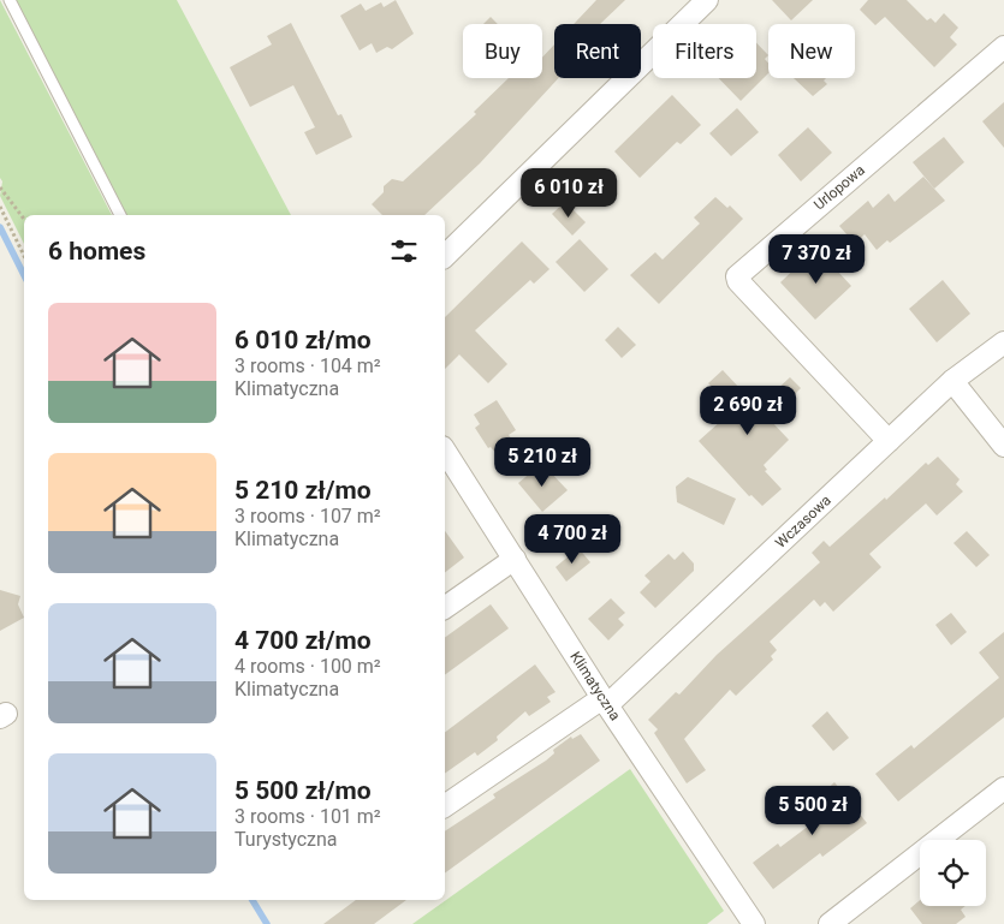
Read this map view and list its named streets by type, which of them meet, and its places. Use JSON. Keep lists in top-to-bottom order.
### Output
{
  "streets": {
    "street": ["Urlopowa", "Wczasowa", "Klimatyczna"]
  },
  "crossings": [
    ["Urlopowa", "Wczasowa"],
    ["Wczasowa", "Klimatyczna"]
  ],
  "page": {
    "chip": [
      "Buy",
      "Rent",
      "Filters",
      "New"
    ],
    "price": [
      "6 010 zł",
      "7 370 zł",
      "2 690 zł",
      "5 210 zł",
      "4 700 zł",
      "5 500 zł"
    ],
    "heading": "6 homes",
    "list": [
      {
        "name": "6 010 zł/mo",
        "note": "3 rooms · 104 m² · Klimatyczna"
      },
      {
        "name": "5 210 zł/mo",
        "note": "3 rooms · 107 m² · Klimatyczna"
      },
      {
        "name": "4 700 zł/mo",
        "note": "4 rooms · 100 m² · Klimatyczna"
      },
      {
        "name": "5 500 zł/mo",
        "note": "3 rooms · 101 m² · Turystyczna"
      }
    ]
  }
}
